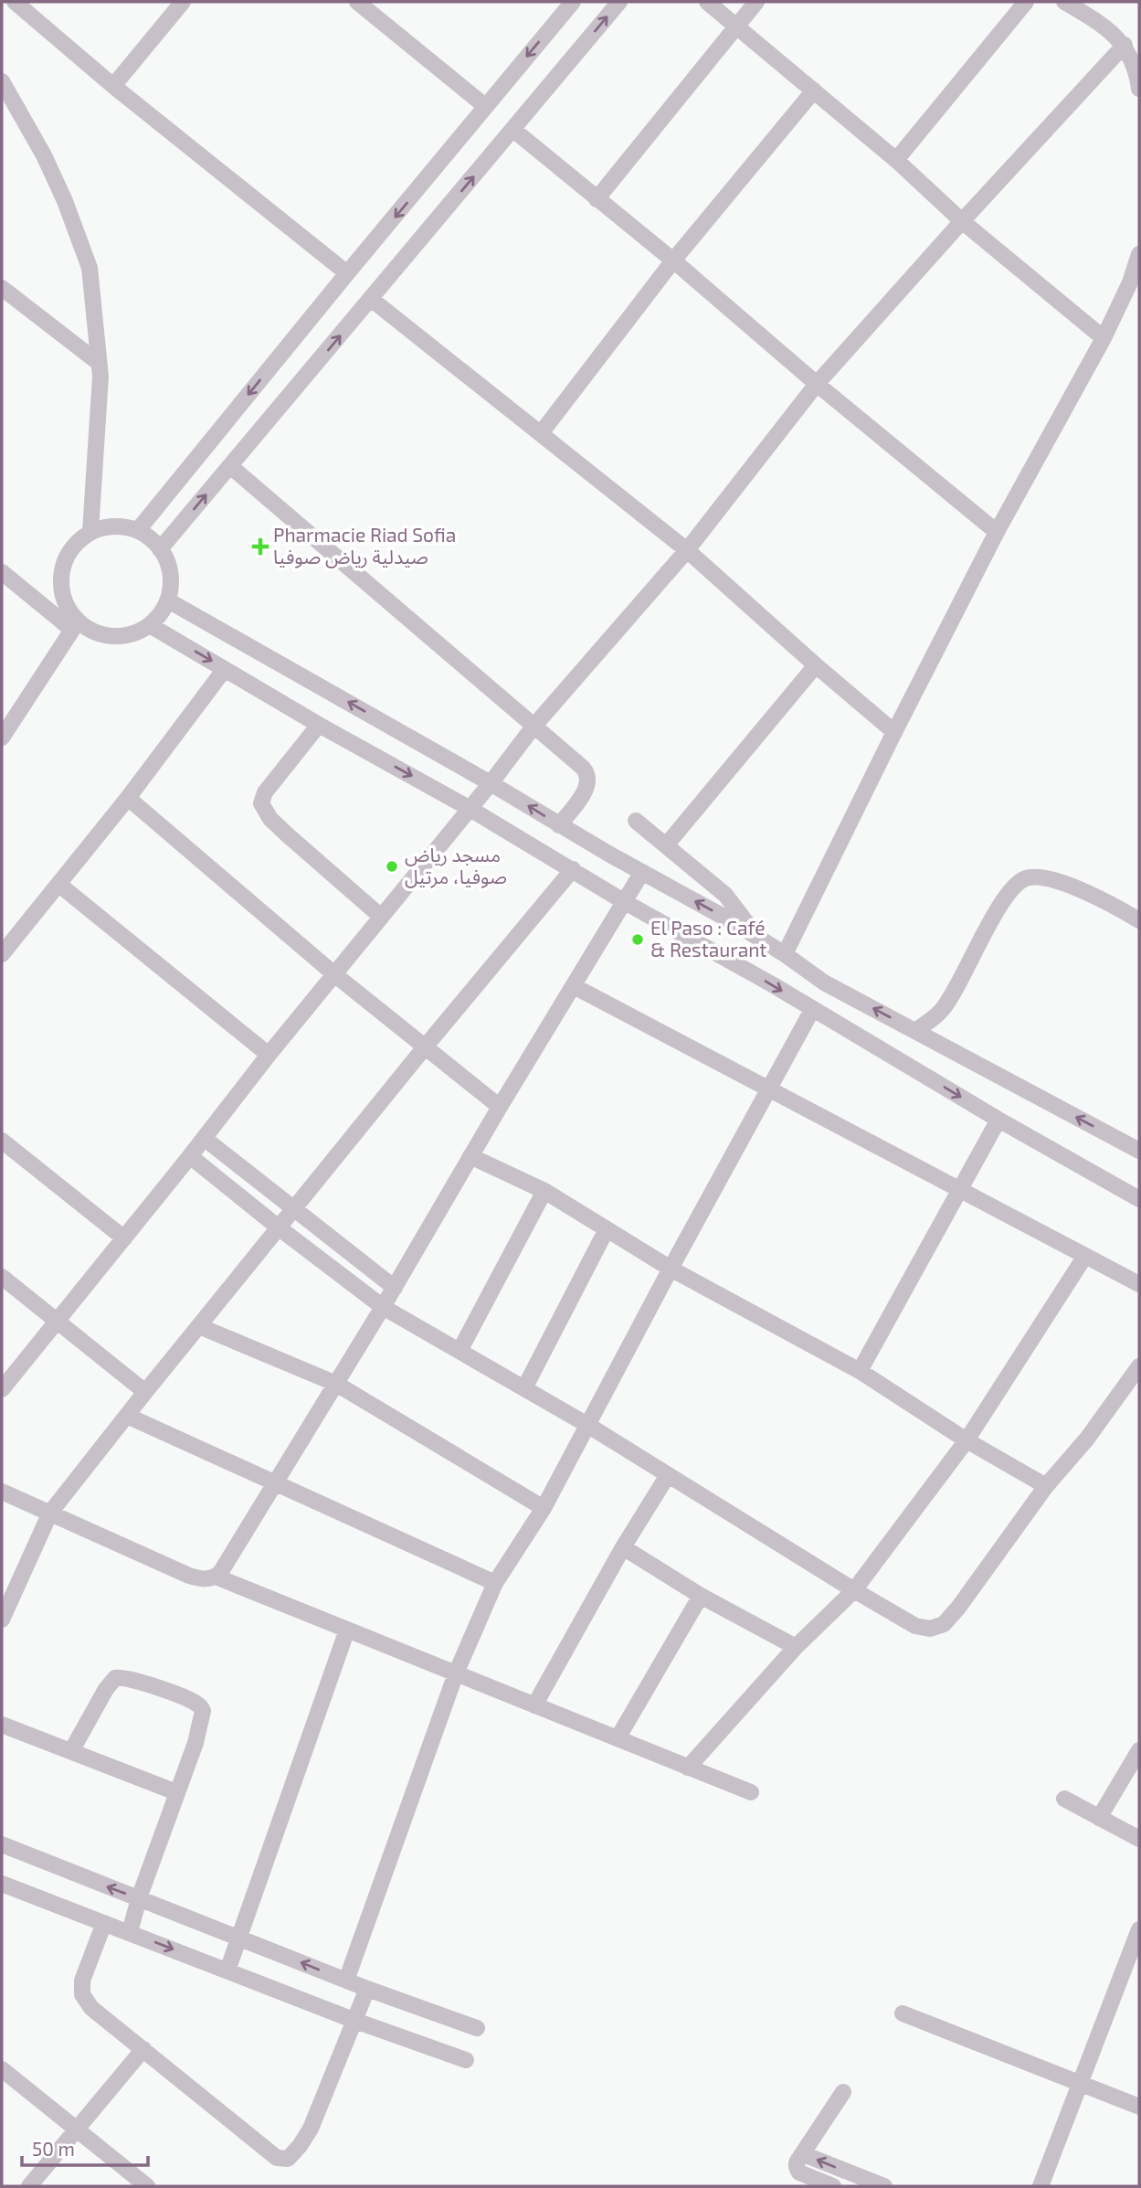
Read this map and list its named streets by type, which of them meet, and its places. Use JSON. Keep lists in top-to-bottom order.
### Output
{
  "places": {
    "health": ["Pharmacie Riad Sofia صيدلية رياض صوفيا"],
    "other": ["مسجد رياض صوفيا، مرتیل", "El Paso : Café & Restaurant"]
  },
  "scale_bar": "50 m"
}
